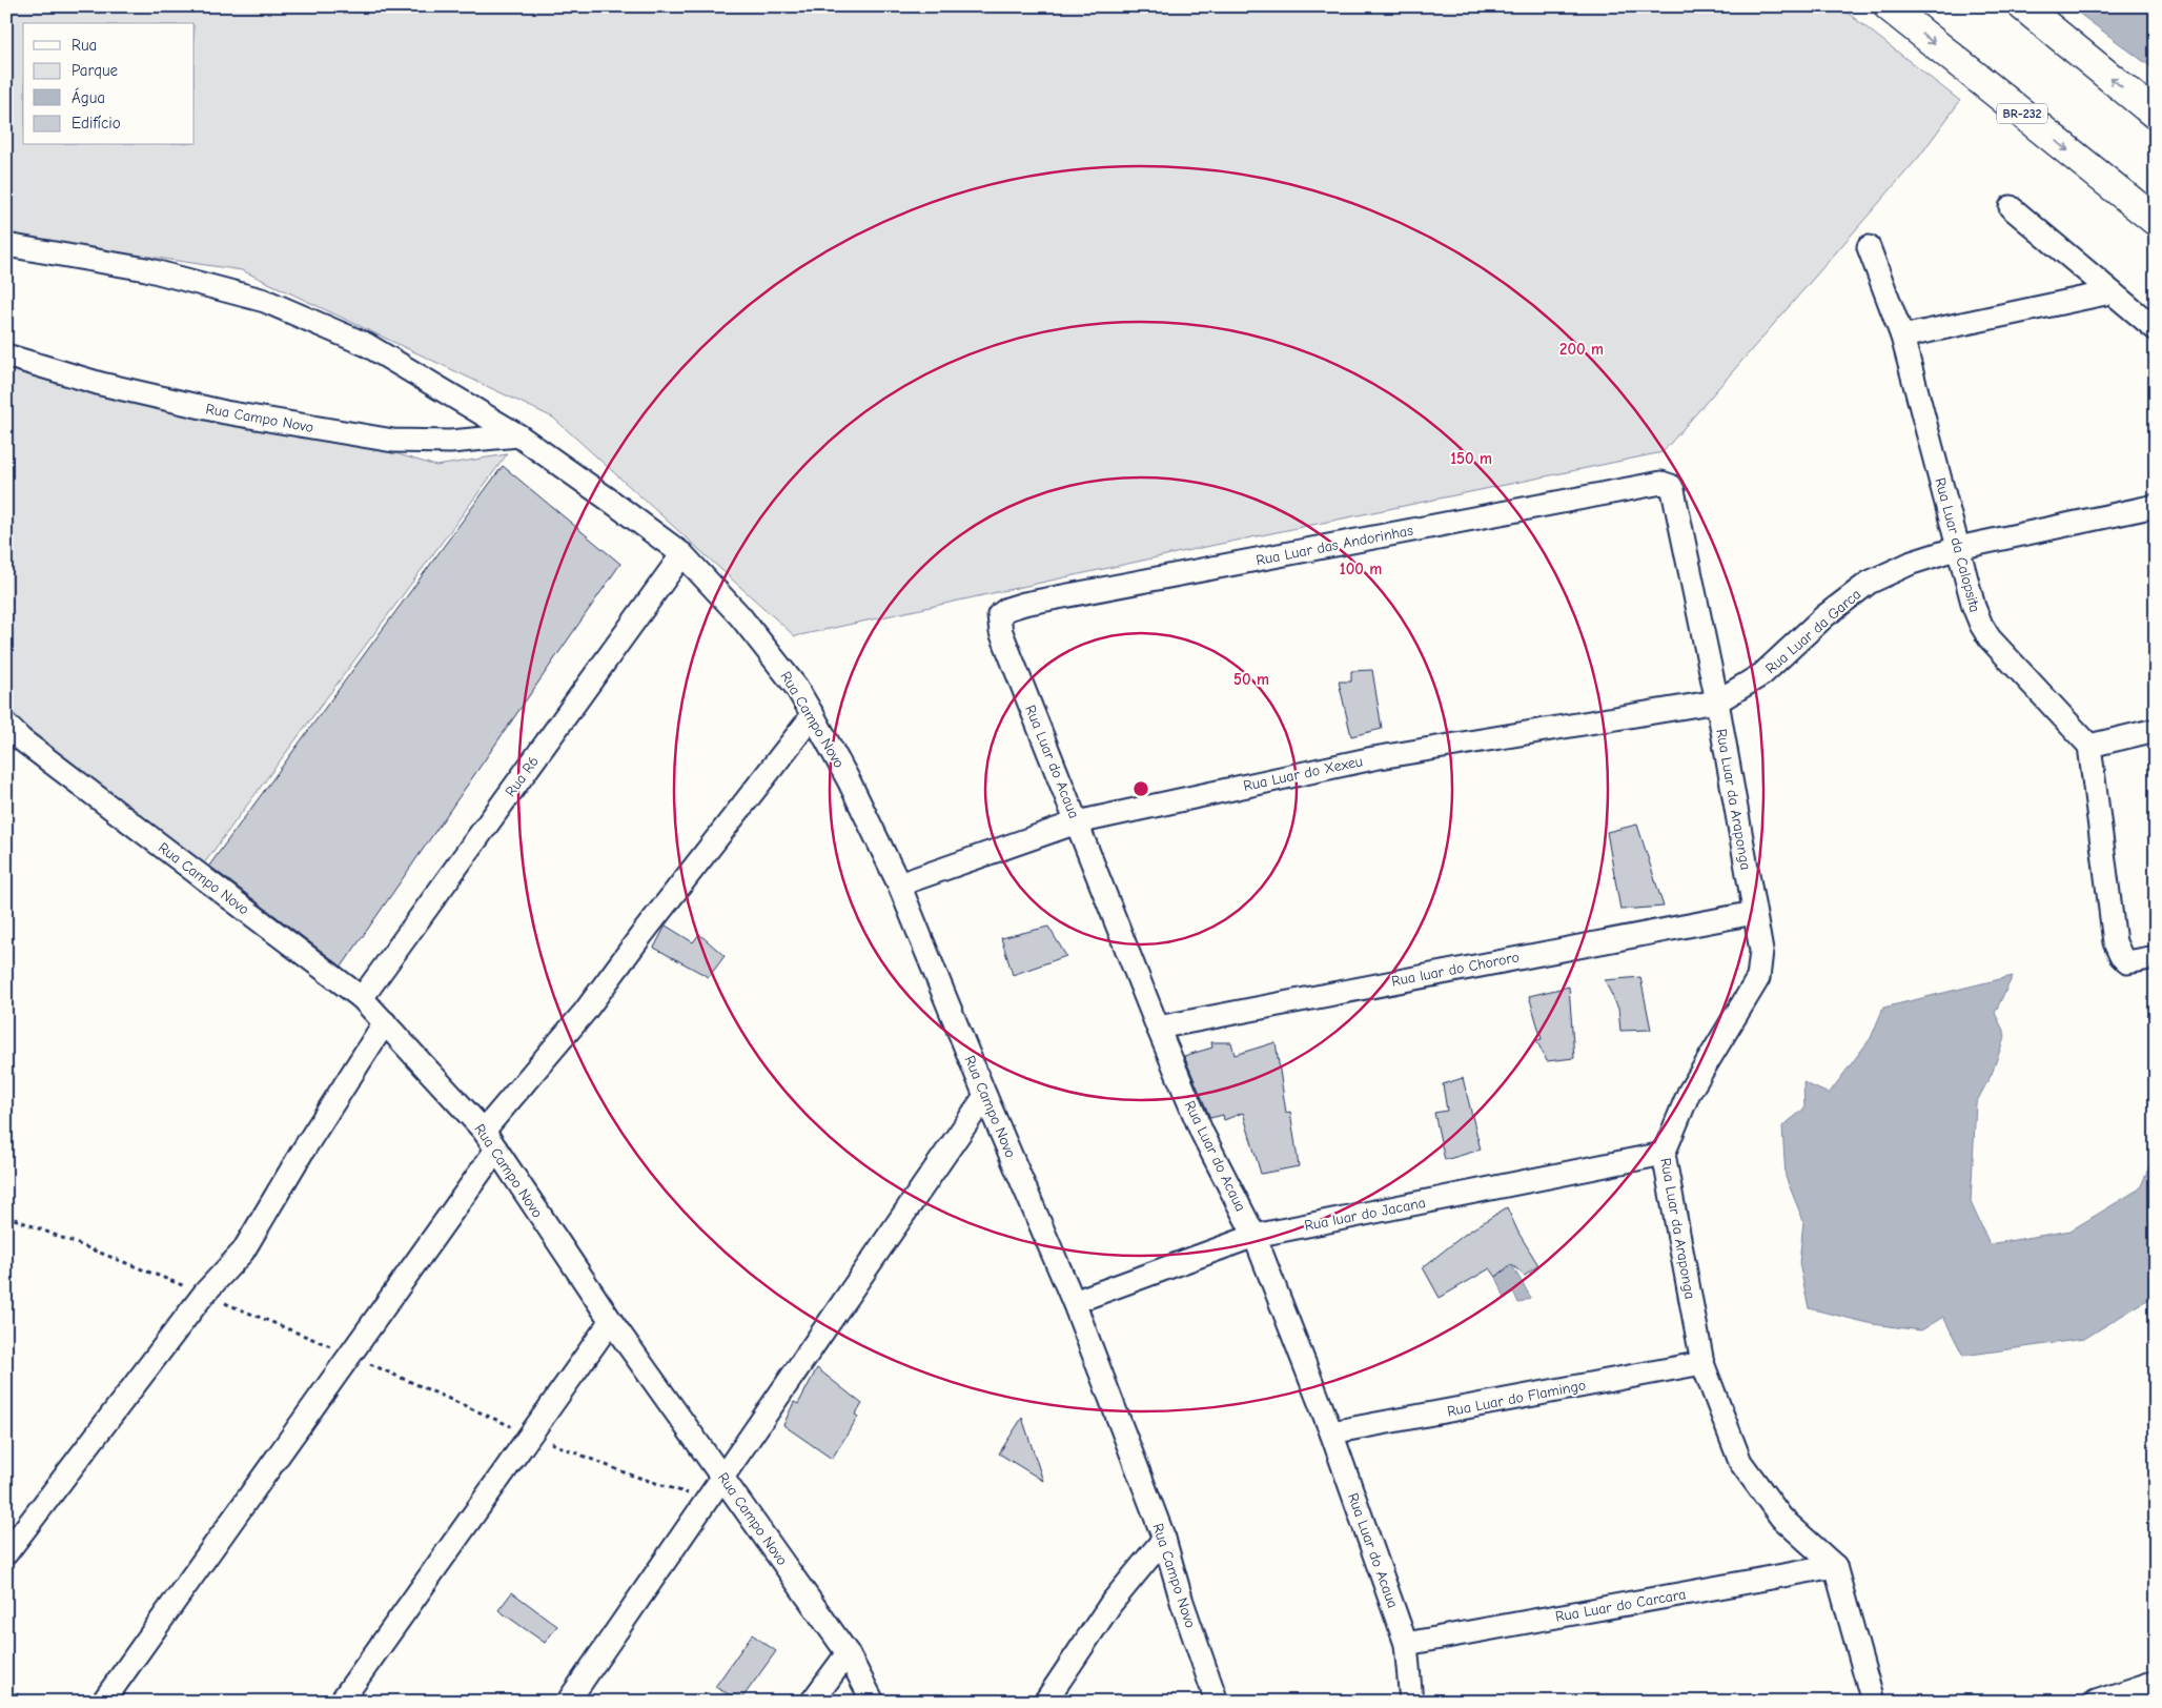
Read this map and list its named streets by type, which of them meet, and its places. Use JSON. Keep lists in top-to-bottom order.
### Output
{
  "streets": {
    "highway": ["BR-232"],
    "street": [
      "Rua Campo Novo",
      "Rua Luar das Andorinhas",
      "Rua Luar da Calopsita",
      "Rua Luar da Garca",
      "Rua Luar do Acaua",
      "Rua Luar do Xexeu",
      "Rua R6",
      "Rua Luar da Araponga",
      "Rua luar do Chororo",
      "Rua luar do Jacana",
      "Rua Luar do Flamingo",
      "Rua Luar do Carcara"
    ]
  },
  "crossings": [
    ["Rua Campo Novo", "Rua Luar do Xexeu"],
    ["Rua Campo Novo", "Rua R6"],
    ["Rua Campo Novo", "Rua luar do Jacana"],
    ["Rua Luar das Andorinhas", "Rua Luar do Acaua"],
    ["Rua Luar das Andorinhas", "Rua Luar da Araponga"],
    ["Rua Luar da Calopsita", "Rua Luar da Garca"],
    ["Rua Luar da Garca", "Rua Luar do Xexeu"],
    ["Rua Luar da Garca", "Rua Luar da Araponga"],
    ["Rua Luar do Acaua", "Rua Luar do Xexeu"],
    ["Rua Luar do Acaua", "Rua luar do Chororo"],
    ["Rua Luar do Acaua", "Rua luar do Jacana"],
    ["Rua Luar do Acaua", "Rua Luar do Flamingo"],
    ["Rua Luar do Acaua", "Rua Luar do Carcara"],
    ["Rua Luar do Xexeu", "Rua Luar da Araponga"],
    ["Rua Luar da Araponga", "Rua luar do Chororo"],
    ["Rua Luar da Araponga", "Rua luar do Jacana"],
    ["Rua Luar da Araponga", "Rua Luar do Flamingo"],
    ["Rua Luar da Araponga", "Rua Luar do Carcara"]
  ],
  "legend": [
    "Rua",
    "Parque",
    "Água",
    "Edifício"
  ],
  "rings": [
    "200 m",
    "150 m",
    "100 m",
    "50 m"
  ]
}
